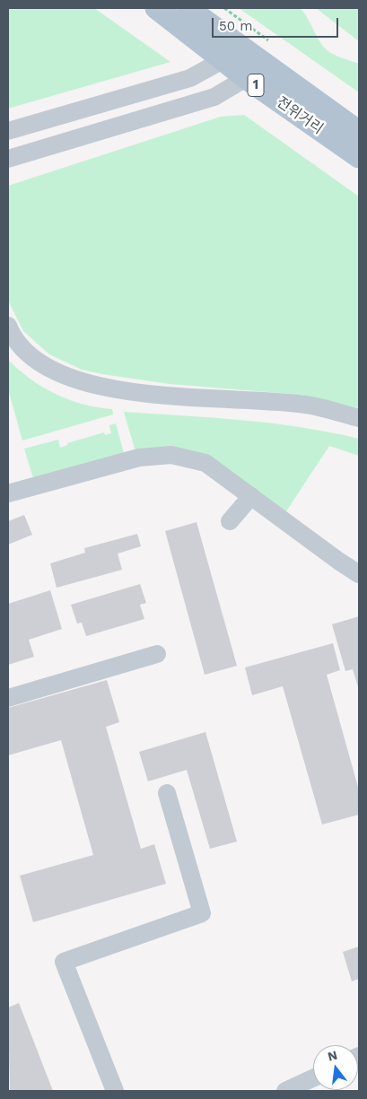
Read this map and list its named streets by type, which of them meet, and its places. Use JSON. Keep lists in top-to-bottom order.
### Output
{
  "streets": {
    "main road": ["1", "전위거리"]
  },
  "scale_bar": "50 m",
  "north": "top"
}
